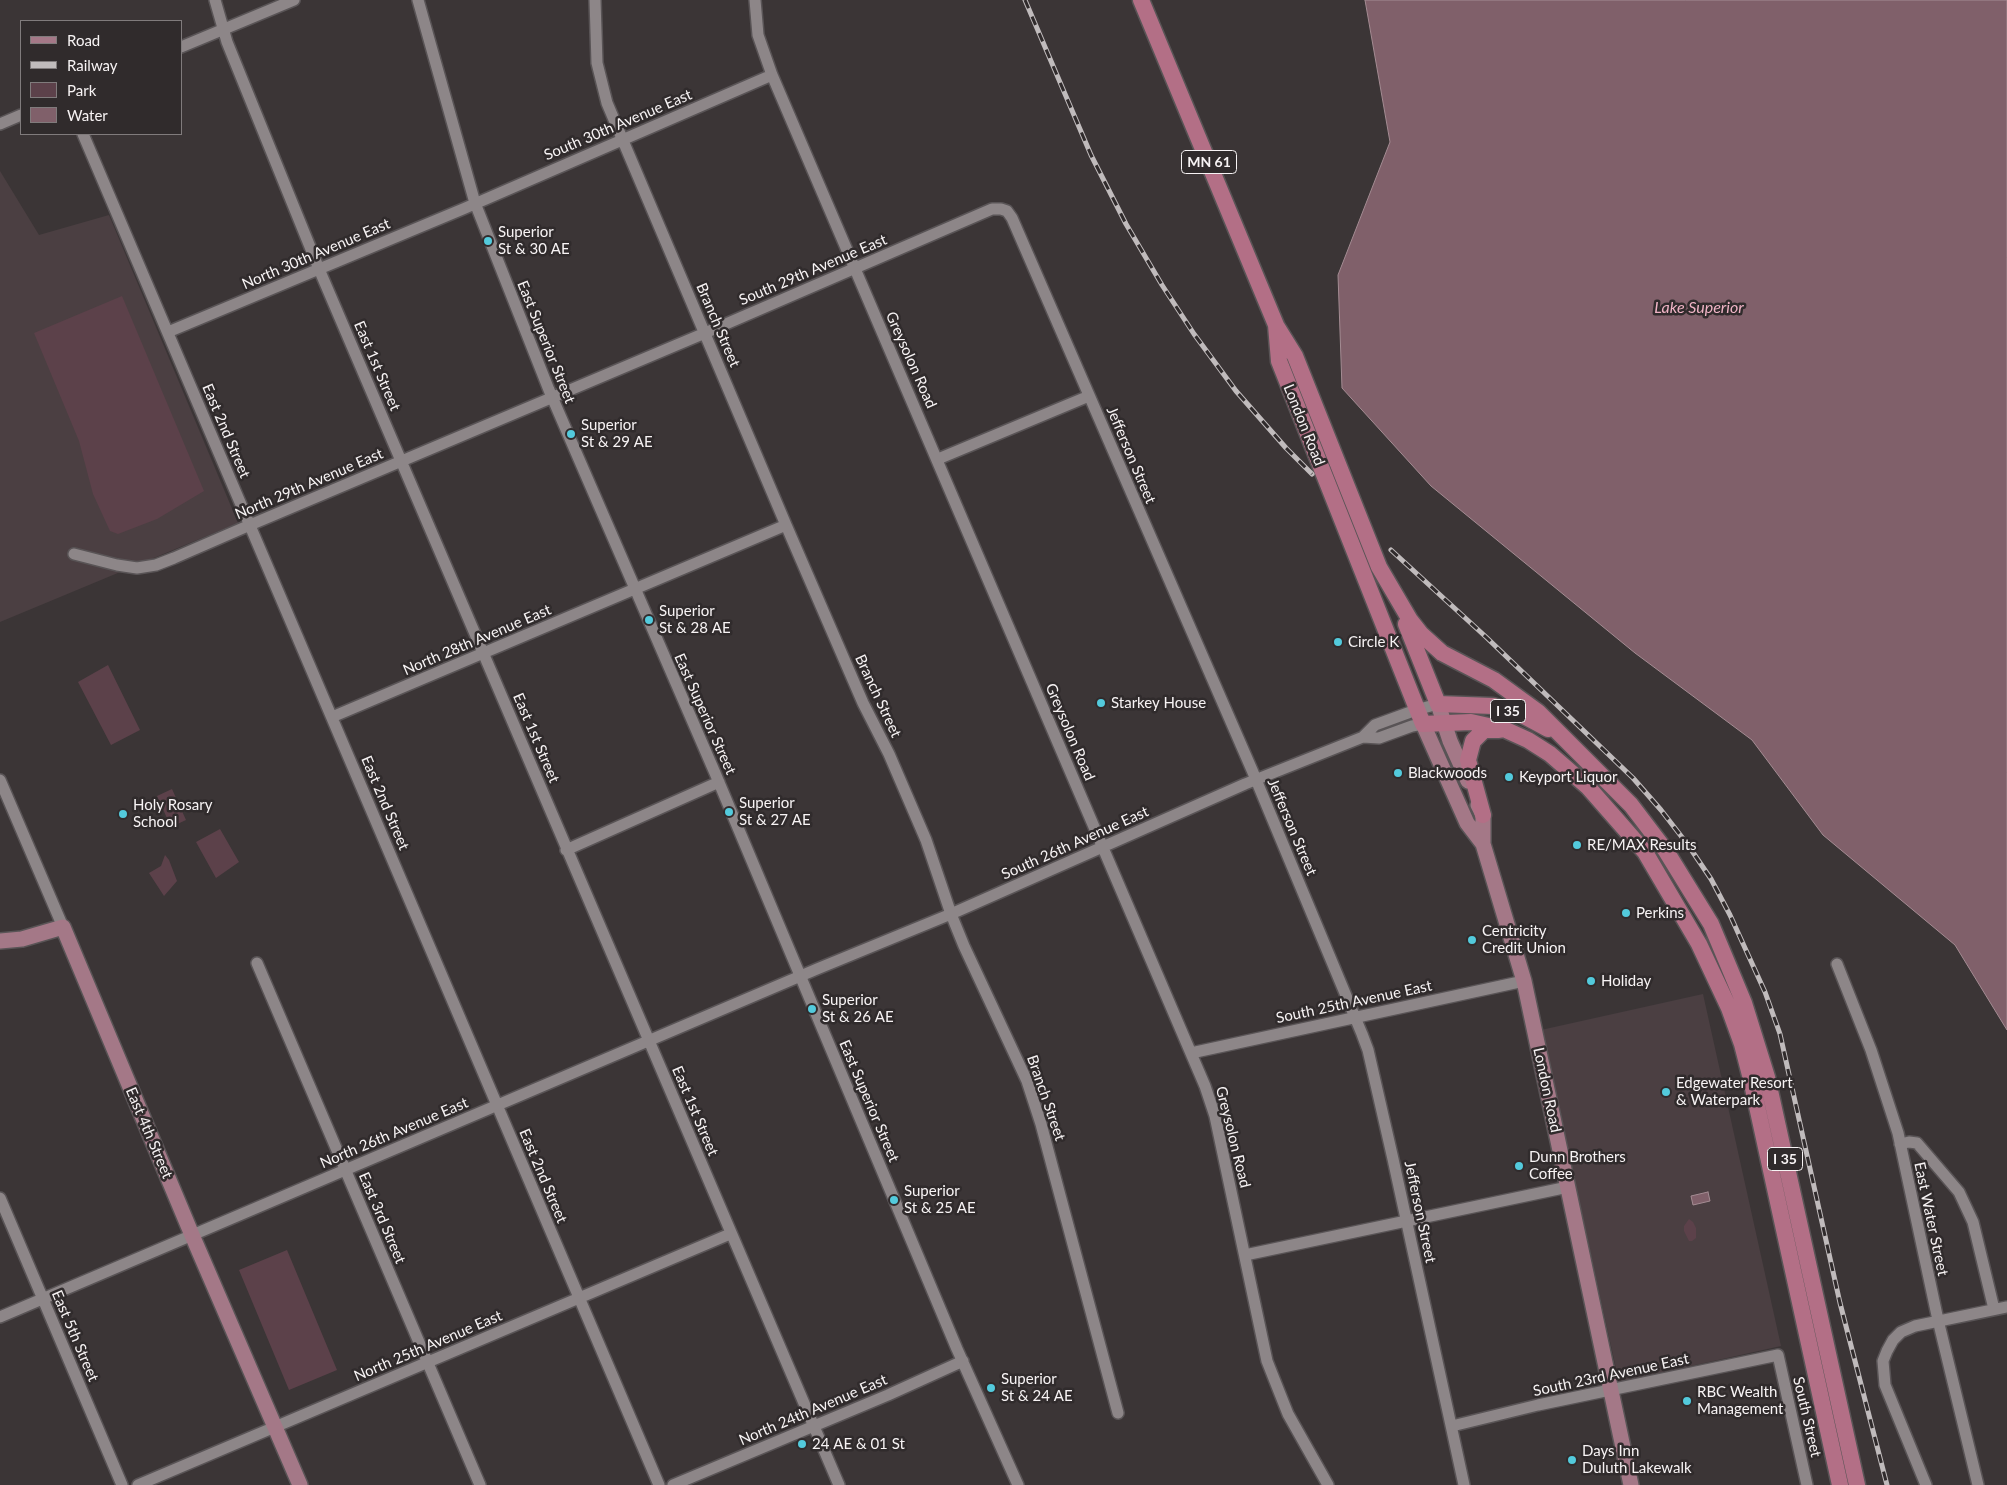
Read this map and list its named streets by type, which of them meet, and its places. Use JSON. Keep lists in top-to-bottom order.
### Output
{
  "streets": {
    "highway": ["MN 61", "London Road", "I 35"],
    "main road": ["East 4th Street"],
    "street": [
      "South 30th Avenue East",
      "North 30th Avenue East",
      "South 29th Avenue East",
      "Branch Street",
      "East Superior Street",
      "Greysolon Road",
      "East 1st Street",
      "East 2nd Street",
      "Jefferson Street",
      "North 29th Avenue East",
      "North 28th Avenue East",
      "South 26th Avenue East",
      "South 25th Avenue East",
      "North 26th Avenue East",
      "East 3rd Street",
      "East Water Street",
      "East 5th Street",
      "North 25th Avenue East",
      "South 23rd Avenue East",
      "North 24th Avenue East",
      "South Street"
    ]
  },
  "crossings": [
    ["South 30th Avenue East", "North 30th Avenue East"],
    ["South 30th Avenue East", "Branch Street"],
    ["South 30th Avenue East", "East Superior Street"],
    ["South 30th Avenue East", "Greysolon Road"],
    ["MN 61", "London Road"],
    ["North 30th Avenue East", "East Superior Street"],
    ["North 30th Avenue East", "East 1st Street"],
    ["North 30th Avenue East", "East 2nd Street"],
    ["South 29th Avenue East", "Branch Street"],
    ["South 29th Avenue East", "East Superior Street"],
    ["South 29th Avenue East", "Greysolon Road"],
    ["South 29th Avenue East", "Jefferson Street"],
    ["South 29th Avenue East", "North 29th Avenue East"],
    ["Branch Street", "North 28th Avenue East"],
    ["Branch Street", "South 26th Avenue East"],
    ["East Superior Street", "North 29th Avenue East"],
    ["East Superior Street", "North 28th Avenue East"],
    ["East Superior Street", "South 26th Avenue East"],
    ["East Superior Street", "North 26th Avenue East"],
    ["East Superior Street", "North 24th Avenue East"],
    ["Greysolon Road", "South 26th Avenue East"],
    ["Greysolon Road", "South 25th Avenue East"],
    ["East 1st Street", "North 29th Avenue East"],
    ["East 1st Street", "North 28th Avenue East"],
    ["East 1st Street", "North 26th Avenue East"],
    ["East 1st Street", "North 25th Avenue East"],
    ["East 1st Street", "North 24th Avenue East"],
    ["London Road", "I 35"],
    ["London Road", "South 26th Avenue East"],
    ["London Road", "South 25th Avenue East"],
    ["London Road", "South 23rd Avenue East"],
    ["East 2nd Street", "North 29th Avenue East"],
    ["East 2nd Street", "North 28th Avenue East"],
    ["East 2nd Street", "North 26th Avenue East"],
    ["East 2nd Street", "North 25th Avenue East"],
    ["Jefferson Street", "South 26th Avenue East"],
    ["Jefferson Street", "South 25th Avenue East"],
    ["Jefferson Street", "South 23rd Avenue East"],
    ["South 26th Avenue East", "North 26th Avenue East"],
    ["East 4th Street", "North 26th Avenue East"],
    ["East 4th Street", "North 25th Avenue East"],
    ["North 26th Avenue East", "East 3rd Street"],
    ["North 26th Avenue East", "East 5th Street"],
    ["East 3rd Street", "North 25th Avenue East"],
    ["South 23rd Avenue East", "South Street"]
  ],
  "water": ["Lake Superior"],
  "places": [
    "Superior St & 30 AE",
    "Superior St & 29 AE",
    "Superior St & 28 AE",
    "Circle K",
    "Starkey House",
    "Blackwoods",
    "Keyport Liquor",
    "Superior St & 27 AE",
    "Holy Rosary School",
    "RE/MAX Results",
    "Perkins",
    "Centricity Credit Union",
    "Holiday",
    "Superior St & 26 AE",
    "Edgewater Resort & Waterpark",
    "Dunn Brothers Coffee",
    "Superior St & 25 AE",
    "Superior St & 24 AE",
    "RBC Wealth Management",
    "24 AE & 01 St",
    "Days Inn Duluth Lakewalk"
  ],
  "legend": [
    "Road",
    "Railway",
    "Park",
    "Water"
  ]
}
